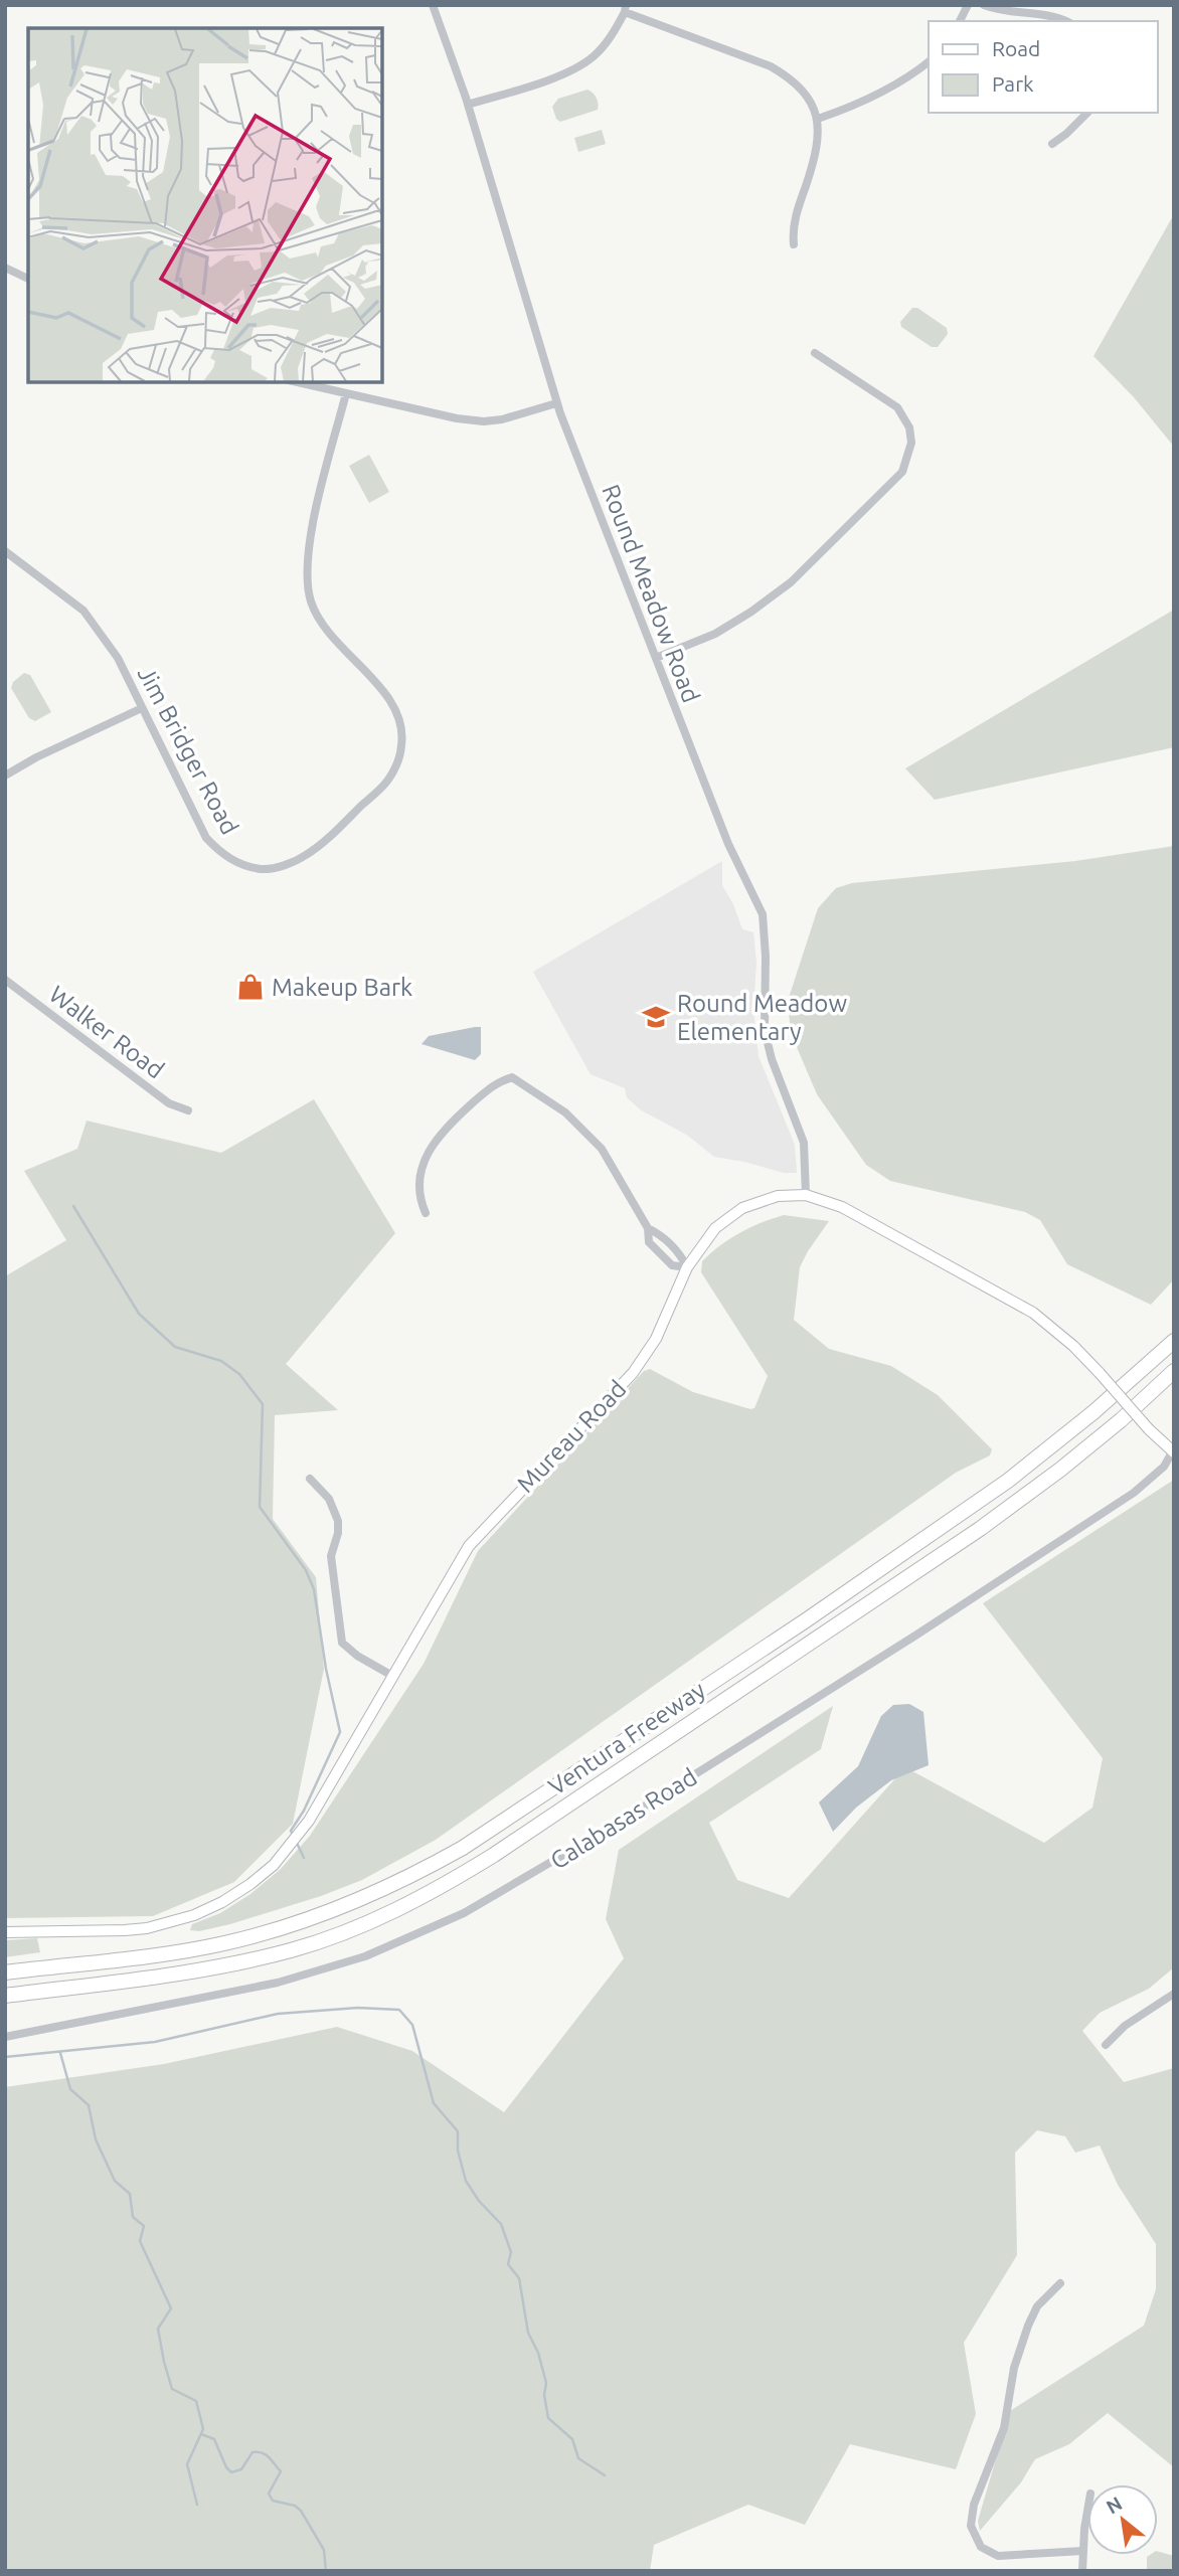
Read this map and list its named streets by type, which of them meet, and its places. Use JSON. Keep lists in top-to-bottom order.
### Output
{
  "streets": {
    "highway": ["Ventura Freeway"],
    "main road": ["Mureau Road"],
    "street": [
      "Round Meadow Road",
      "Jim Bridger Road",
      "Walker Road",
      "Calabasas Road"
    ]
  },
  "crossings": [
    ["Round Meadow Road", "Mureau Road"],
    ["Mureau Road", "Calabasas Road"]
  ],
  "places": {
    "shop": ["Makeup Bark"],
    "school or university": ["Round Meadow Elementary"]
  },
  "legend": ["Road", "Park"],
  "north": "top left"
}
